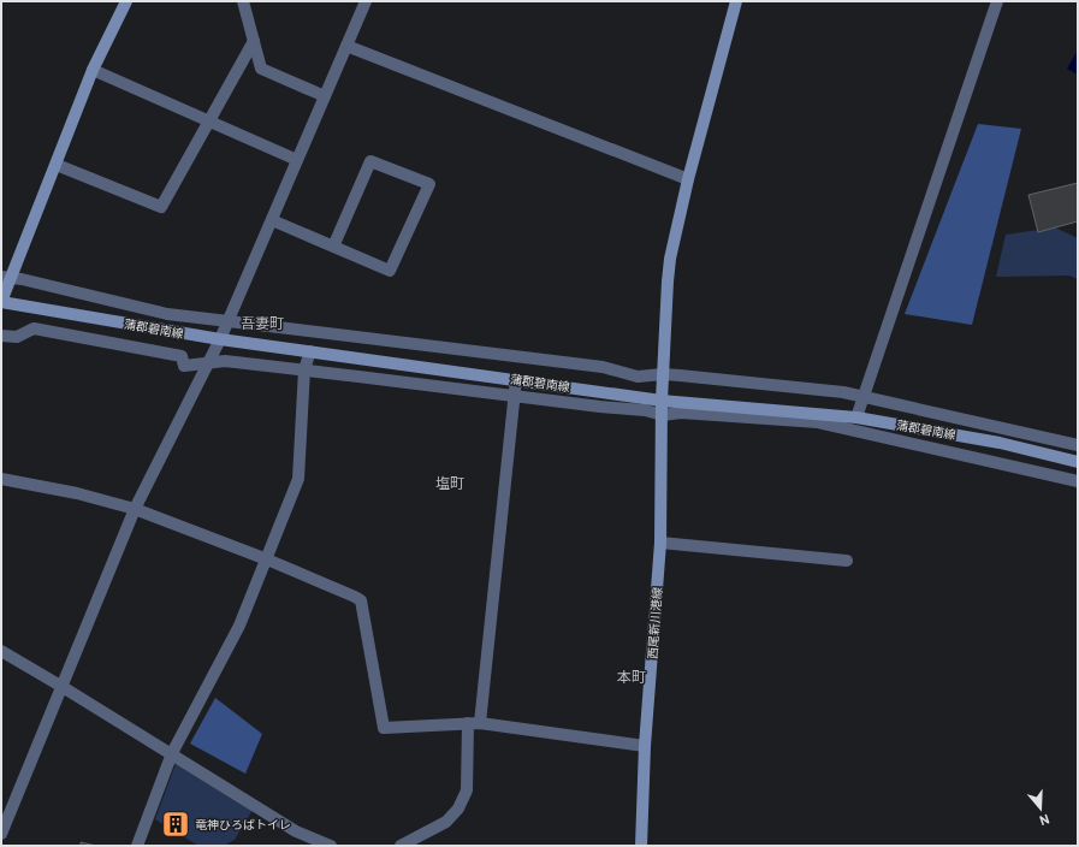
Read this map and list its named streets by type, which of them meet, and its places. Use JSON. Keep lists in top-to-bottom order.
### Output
{
  "streets": {
    "main road": ["蒲郡碧南線", "西尾新川港線"]
  },
  "crossings": [
    ["蒲郡碧南線", "西尾新川港線"]
  ],
  "districts": ["吾妻町", "塩町", "本町"],
  "places": {
    "building": ["竜神ひろばトイレ"]
  },
  "north": "bottom"
}
